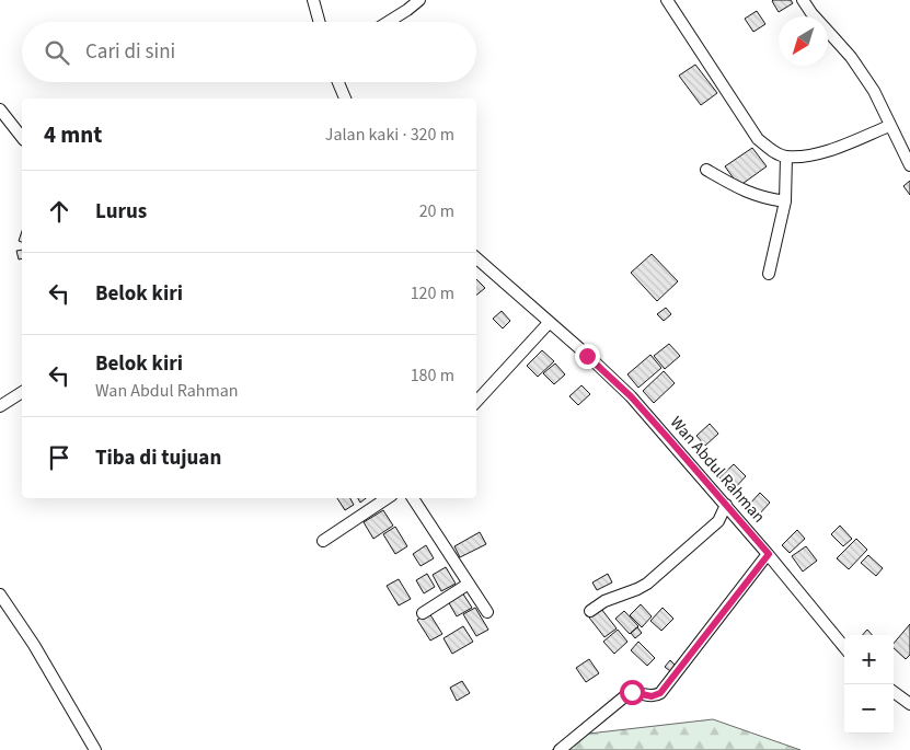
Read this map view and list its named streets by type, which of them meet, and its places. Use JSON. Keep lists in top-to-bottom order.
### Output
{
  "streets": {
    "street": ["Wan Abdul Rahman"]
  },
  "north": "bottom left",
  "page": {
    "search": "Cari di sini",
    "heading": ["4 mnt", "Jalan kaki · 320 m"],
    "list": [
      ["Lurus", "20 m"],
      ["Belok kiri", "120 m"],
      ["Belok kiri", "Wan Abdul Rahman", "180 m"],
      "Tiba di tujuan"
    ],
    "map_buttons": ["+", "−"]
  }
}
